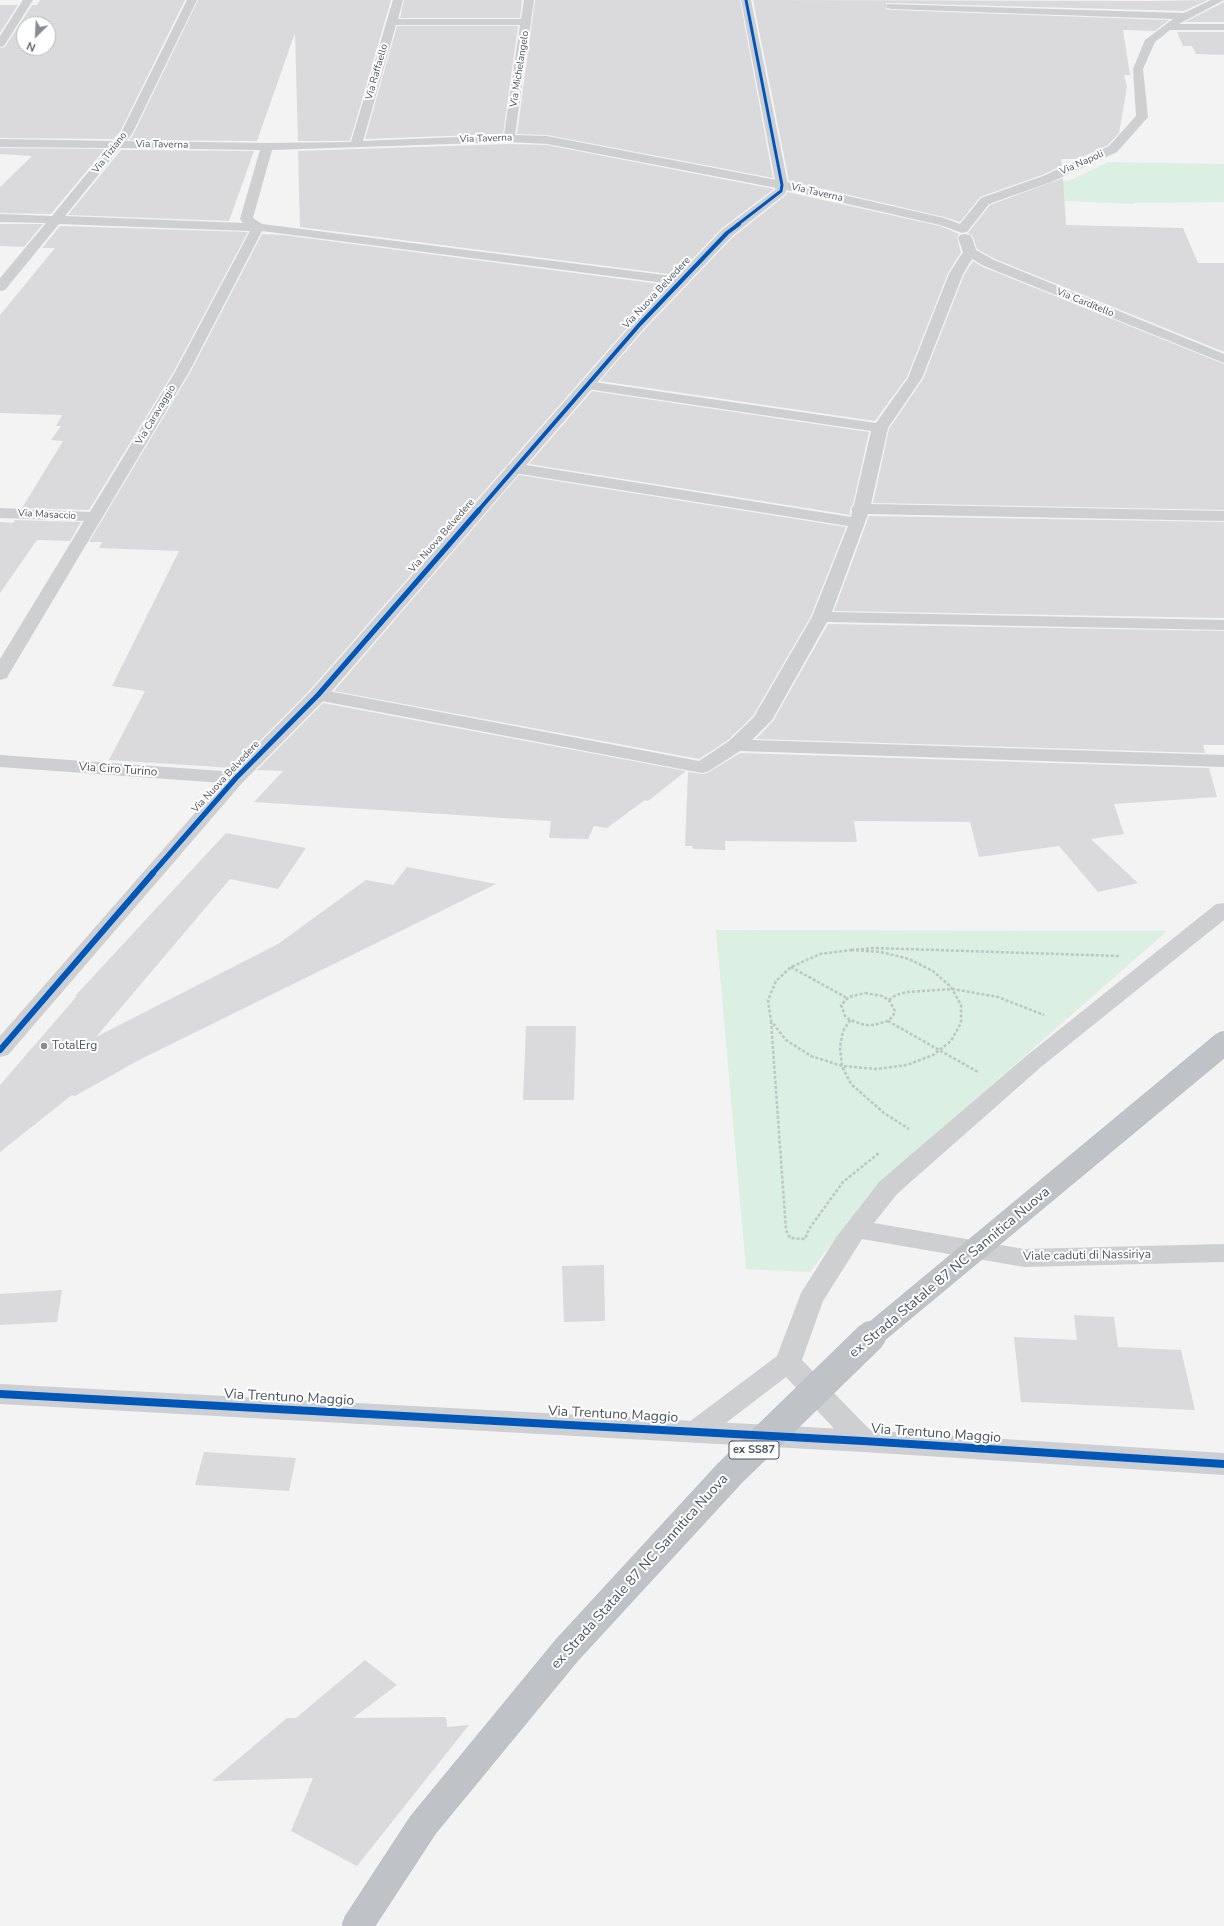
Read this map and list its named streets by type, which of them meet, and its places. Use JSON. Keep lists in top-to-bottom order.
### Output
{
  "streets": {
    "highway": ["ex Strada Statale 87 NC Sannitica Nuova", "ex SS87"],
    "street": [
      "Via Michelangelo",
      "Via Raffaello",
      "Via Taverna",
      "Via Tiziano",
      "Via Napoli",
      "Via Nuova Belvedere",
      "Via Carditello",
      "Via Caravaggio",
      "Via Masaccio",
      "Via Ciro Turino",
      "Viale caduti di Nassiriya",
      "Via Trentuno Maggio"
    ]
  },
  "crossings": [
    ["Via Michelangelo", "Via Taverna"],
    ["Via Raffaello", "Via Taverna"],
    ["Via Taverna", "Via Tiziano"],
    ["Via Taverna", "Via Napoli"],
    ["Via Taverna", "Via Nuova Belvedere"],
    ["Via Nuova Belvedere", "Via Ciro Turino"],
    ["Via Caravaggio", "Via Masaccio"]
  ],
  "places": ["TotalErg"],
  "north": "bottom left"
}
